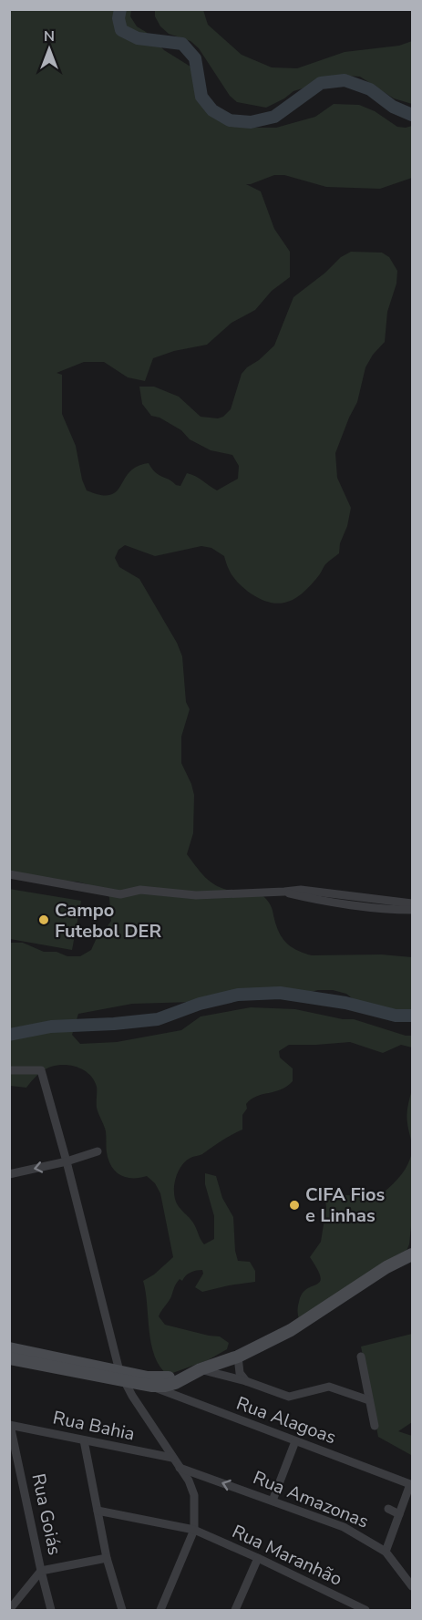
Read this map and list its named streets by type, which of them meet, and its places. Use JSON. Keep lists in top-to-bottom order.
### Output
{
  "streets": {
    "street": [
      "Rua Alagoas",
      "Rua Bahia",
      "Rua Amazonas",
      "Rua Goiás",
      "Rua Maranhão"
    ]
  },
  "crossings": [
    ["Rua Bahia", "Rua Goiás"]
  ],
  "one_way": ["Rua Amazonas"],
  "places": ["Campo Futebol DER", "CIFA Fios e Linhas"],
  "north": "top"
}
